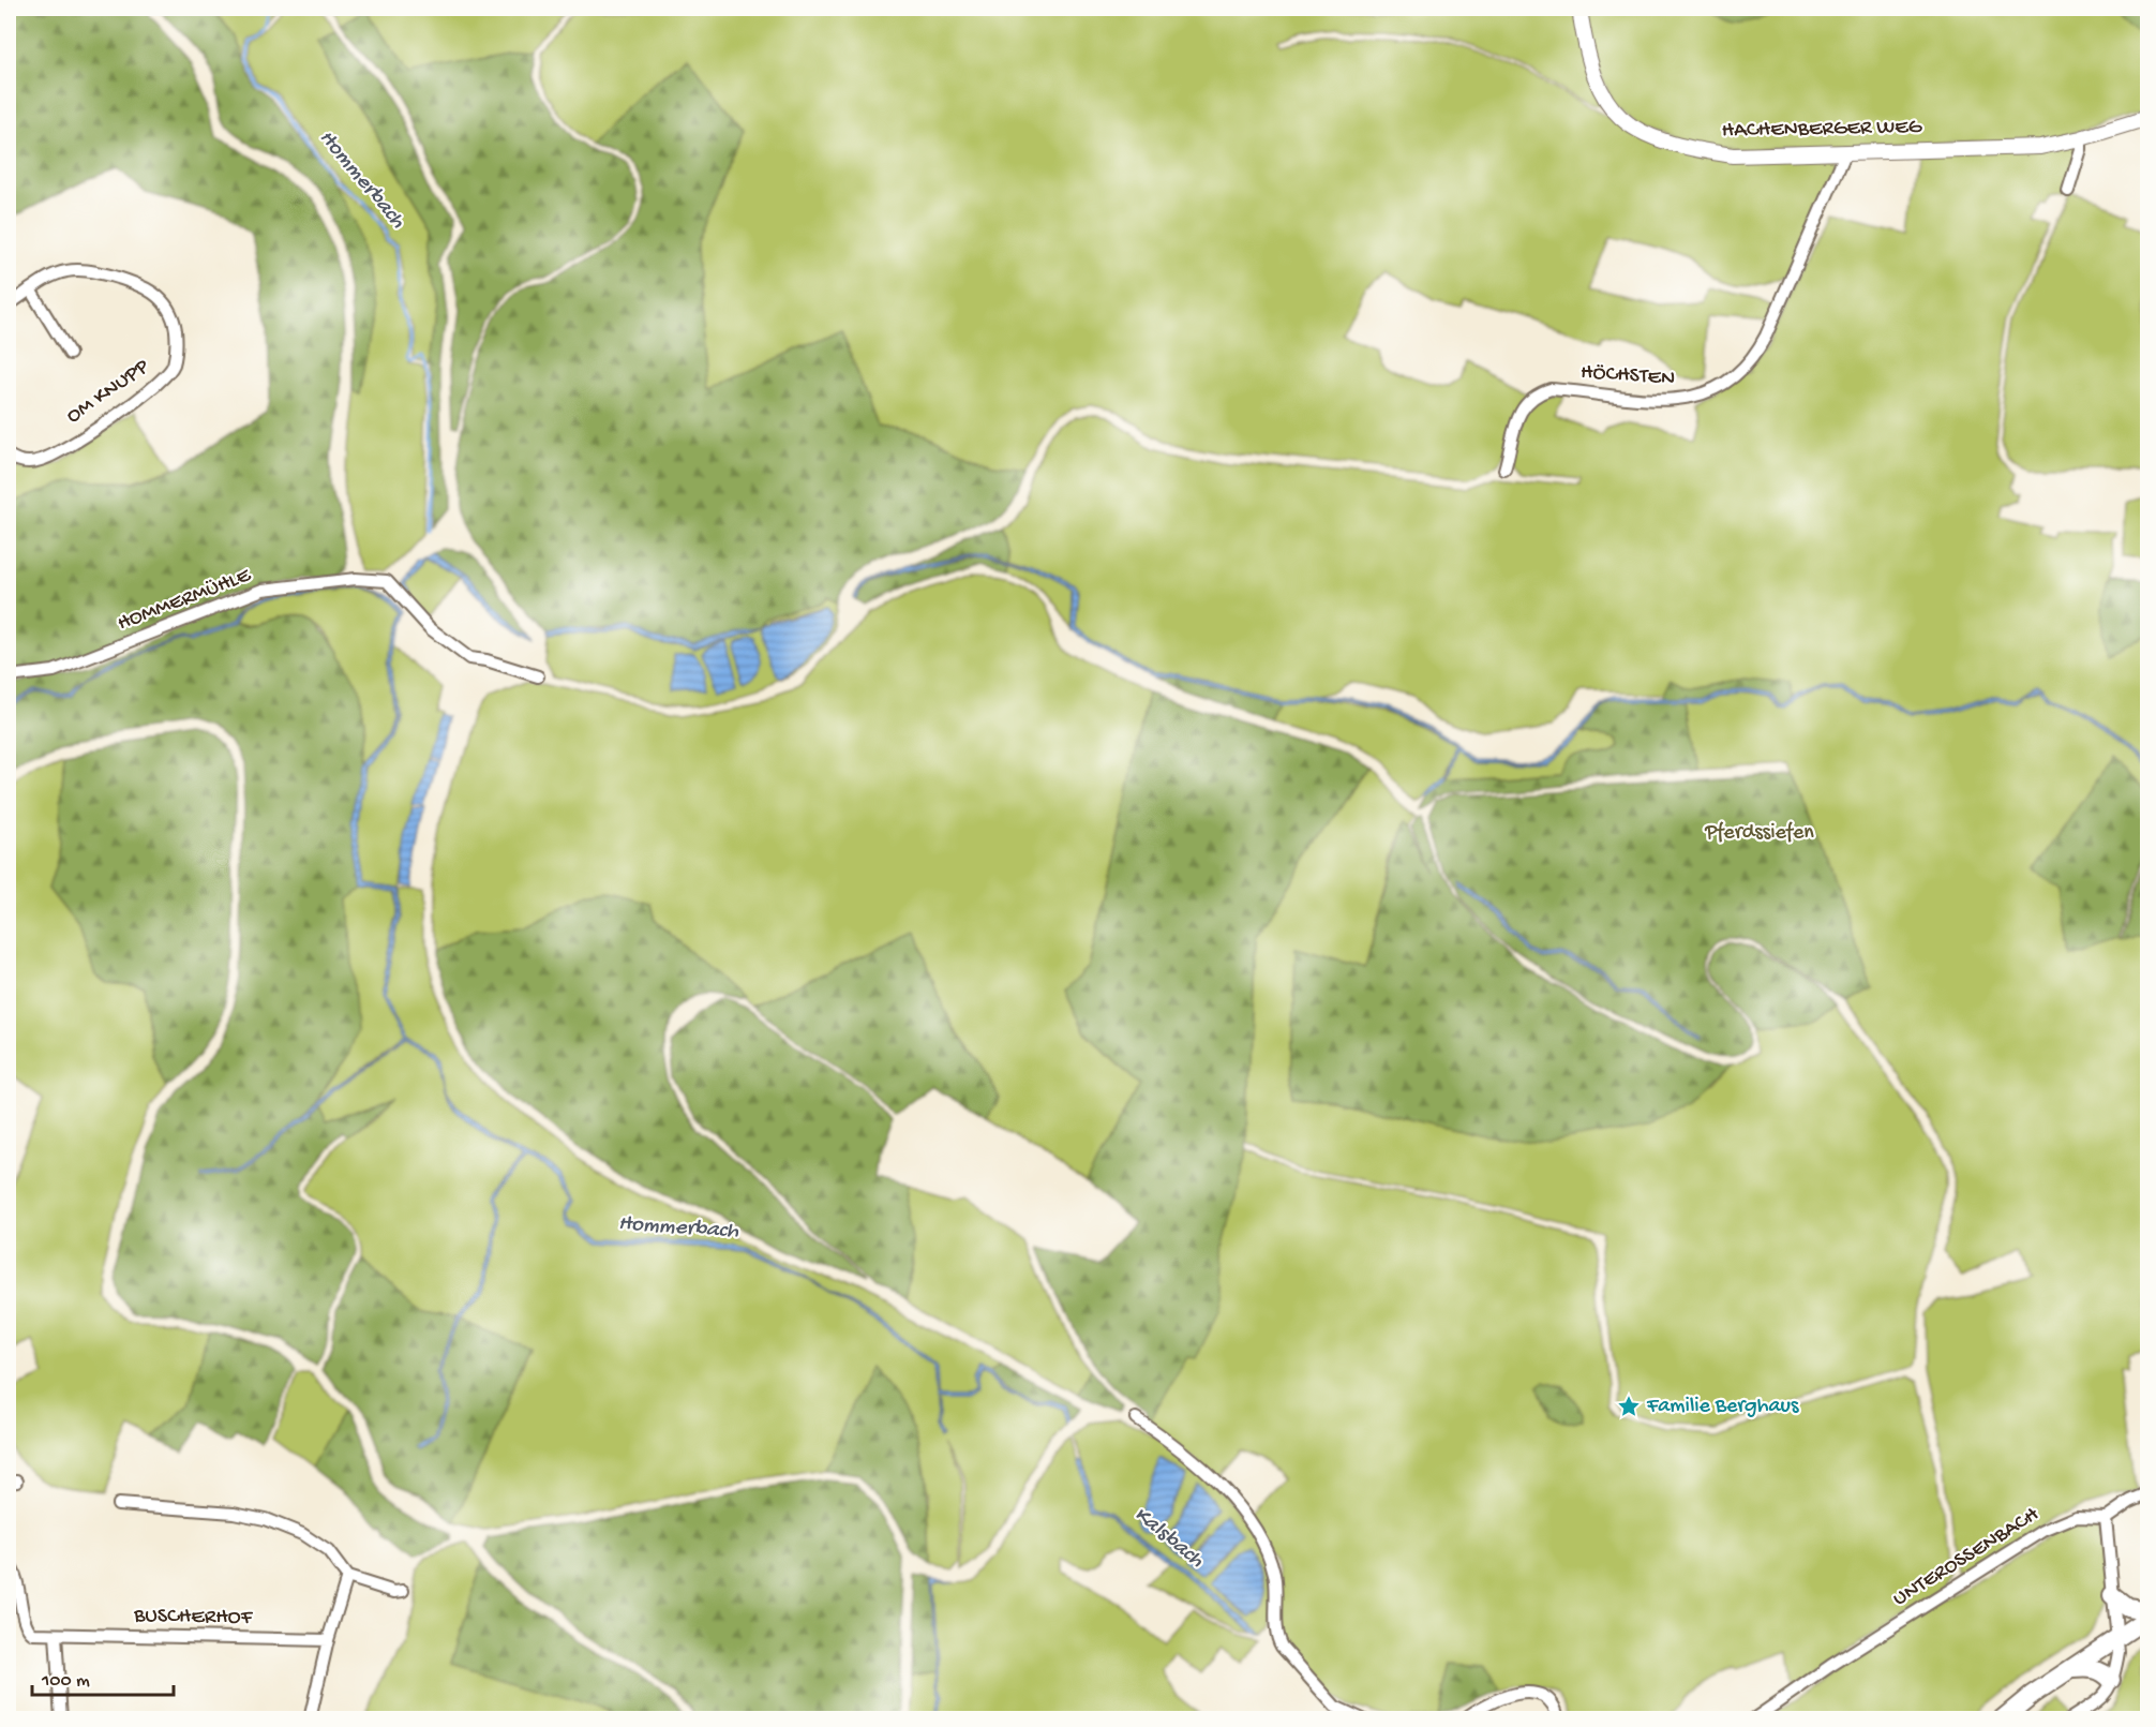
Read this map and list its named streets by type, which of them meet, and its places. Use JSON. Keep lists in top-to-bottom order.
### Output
{
  "streets": {
    "street": [
      "HACHENBERGER WEG",
      "HÖCHSTEN",
      "OM KNUPP",
      "HOMMERMÜHLE",
      "UNTEROSSENBACH",
      "BUSCHERHOF"
    ]
  },
  "crossings": [
    ["HACHENBERGER WEG", "HÖCHSTEN"]
  ],
  "water": ["Hommerbach", "Kalsbach"],
  "parks": ["Pferdssiefen"],
  "places": {
    "place": ["Familie Berghaus"]
  },
  "scale_bar": "100 m"
}
